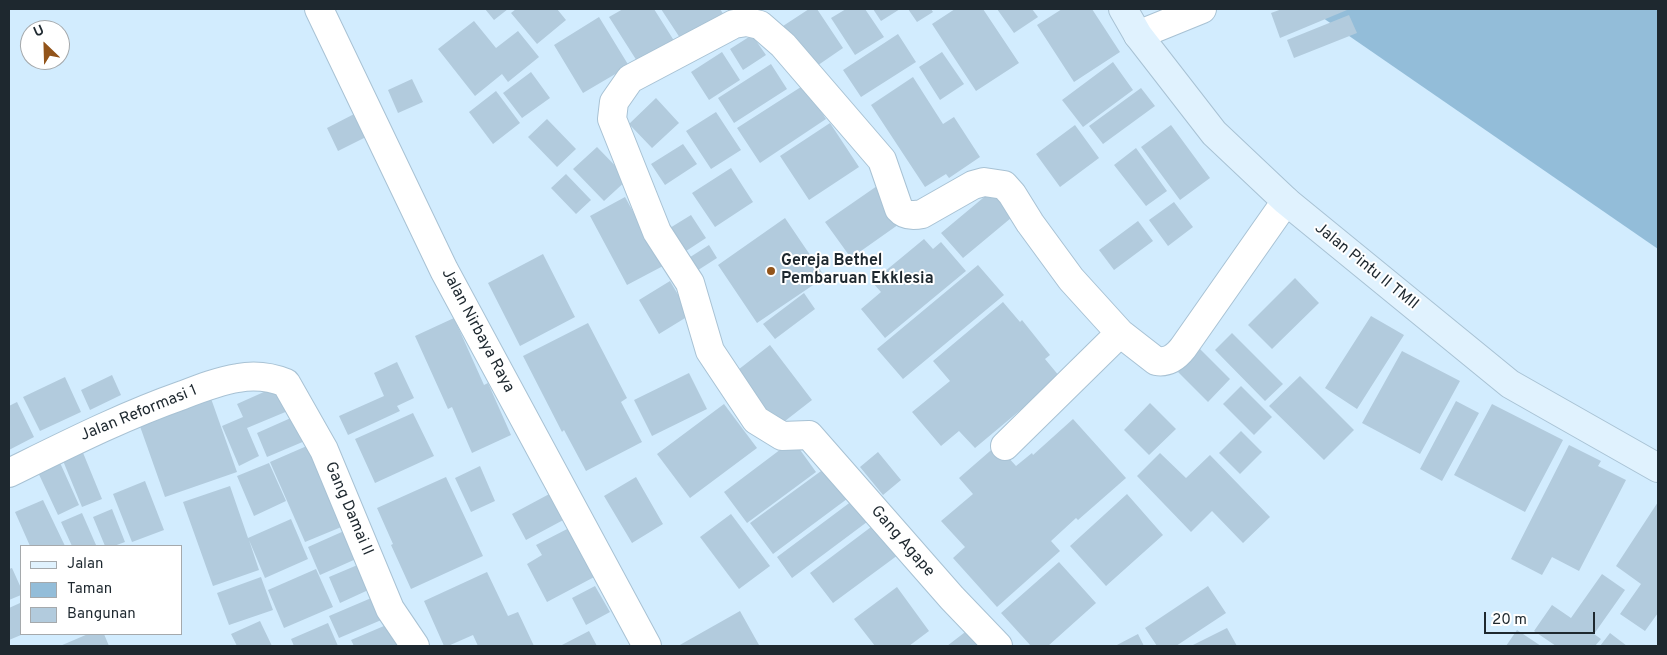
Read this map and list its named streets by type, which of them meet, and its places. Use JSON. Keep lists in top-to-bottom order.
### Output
{
  "streets": {
    "street": [
      "Jalan Pintu II TMII",
      "Jalan Nirbaya Raya",
      "Jalan Reformasi 1",
      "Gang Damai II",
      "Gang Agape"
    ]
  },
  "crossings": [
    ["Jalan Reformasi 1", "Gang Damai II"]
  ],
  "places": ["Gereja Bethel Pembaruan Ekklesia"],
  "legend": ["Jalan", "Taman", "Bangunan"],
  "scale_bar": "20 m",
  "north": "top left"
}
